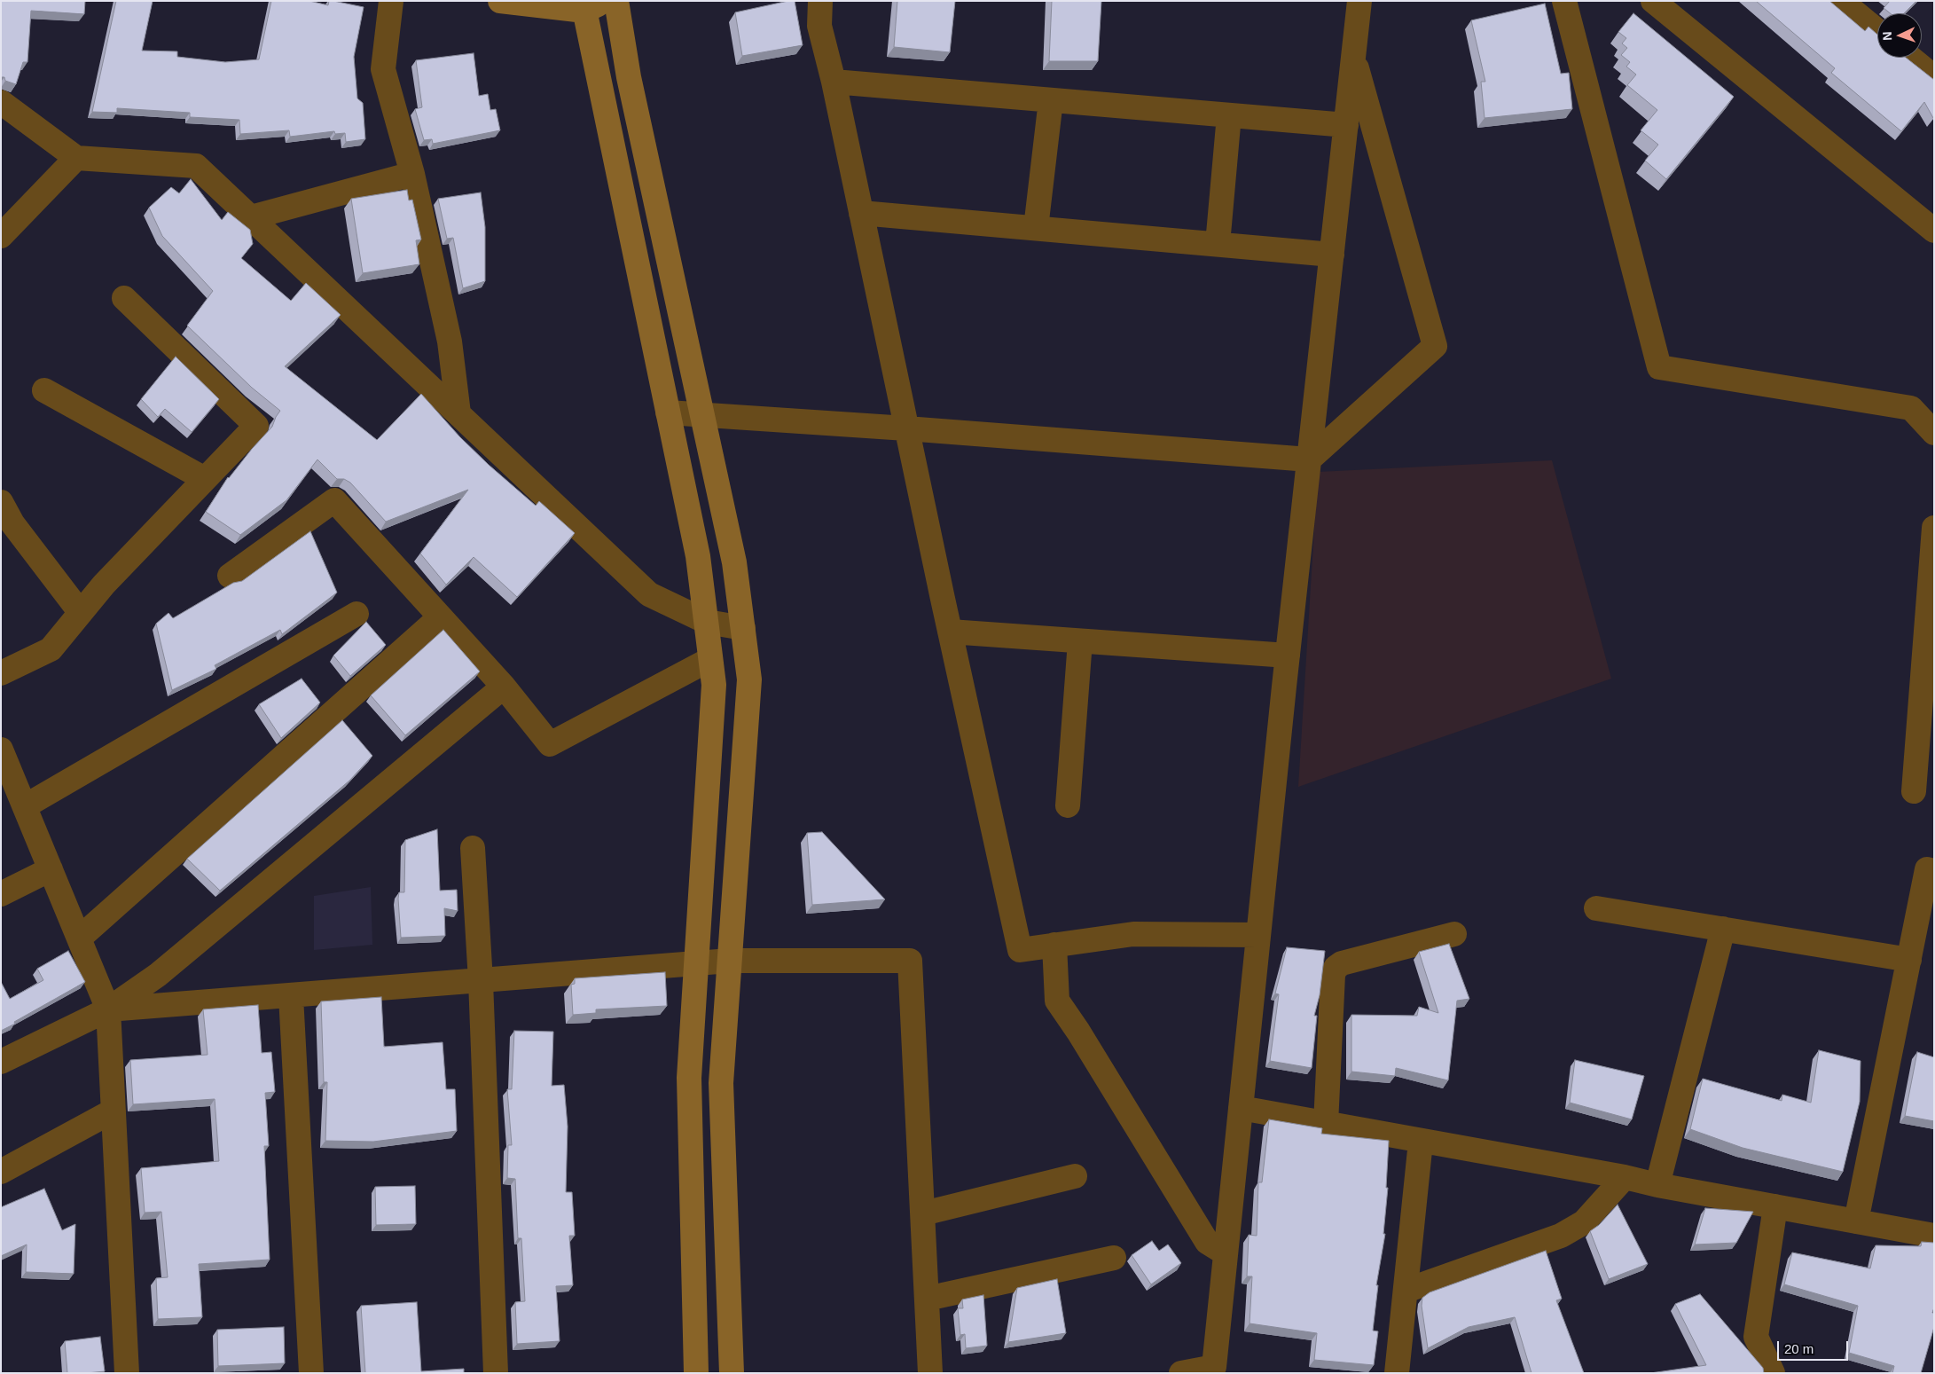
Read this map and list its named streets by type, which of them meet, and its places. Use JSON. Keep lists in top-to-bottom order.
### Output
{
  "scale_bar": "20 m",
  "north": "left"
}
